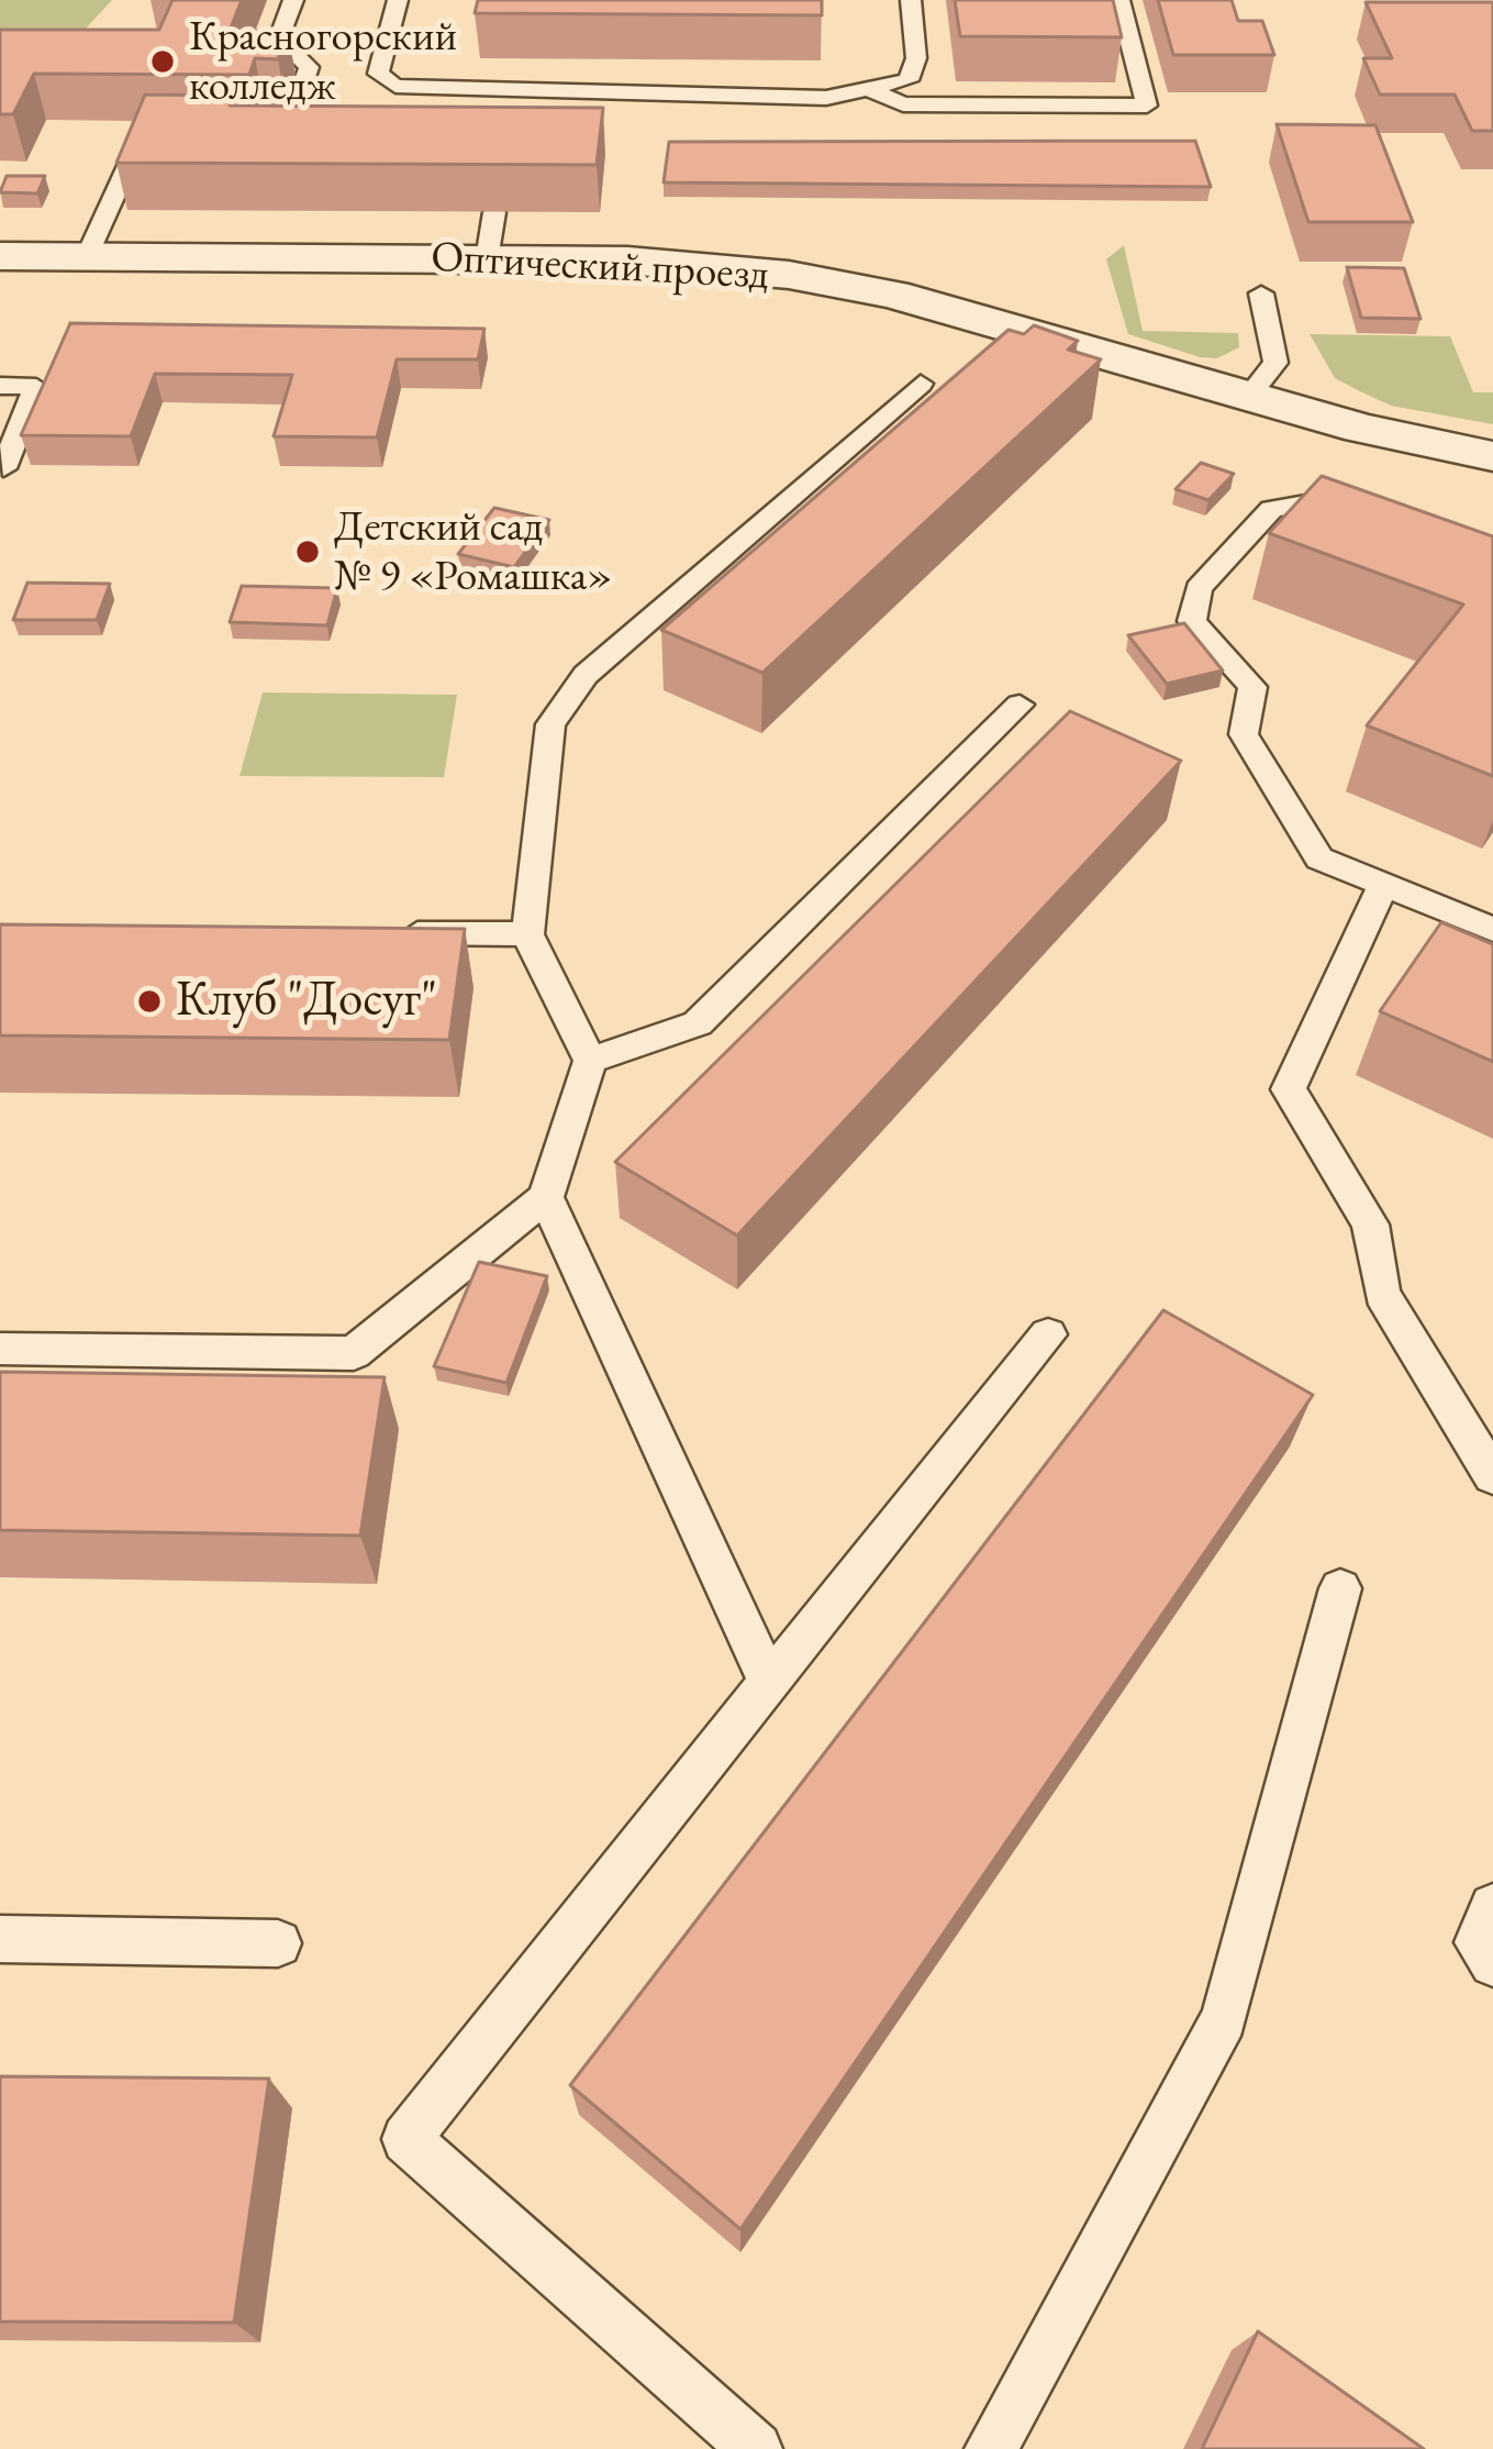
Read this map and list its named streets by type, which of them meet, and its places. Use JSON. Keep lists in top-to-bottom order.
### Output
{
  "streets": {
    "street": ["Оптический проезд"]
  },
  "places": ["Красногорский колледж", "Детский сад № 9 «Ромашка»", "Клуб \"Досуг\""]
}
